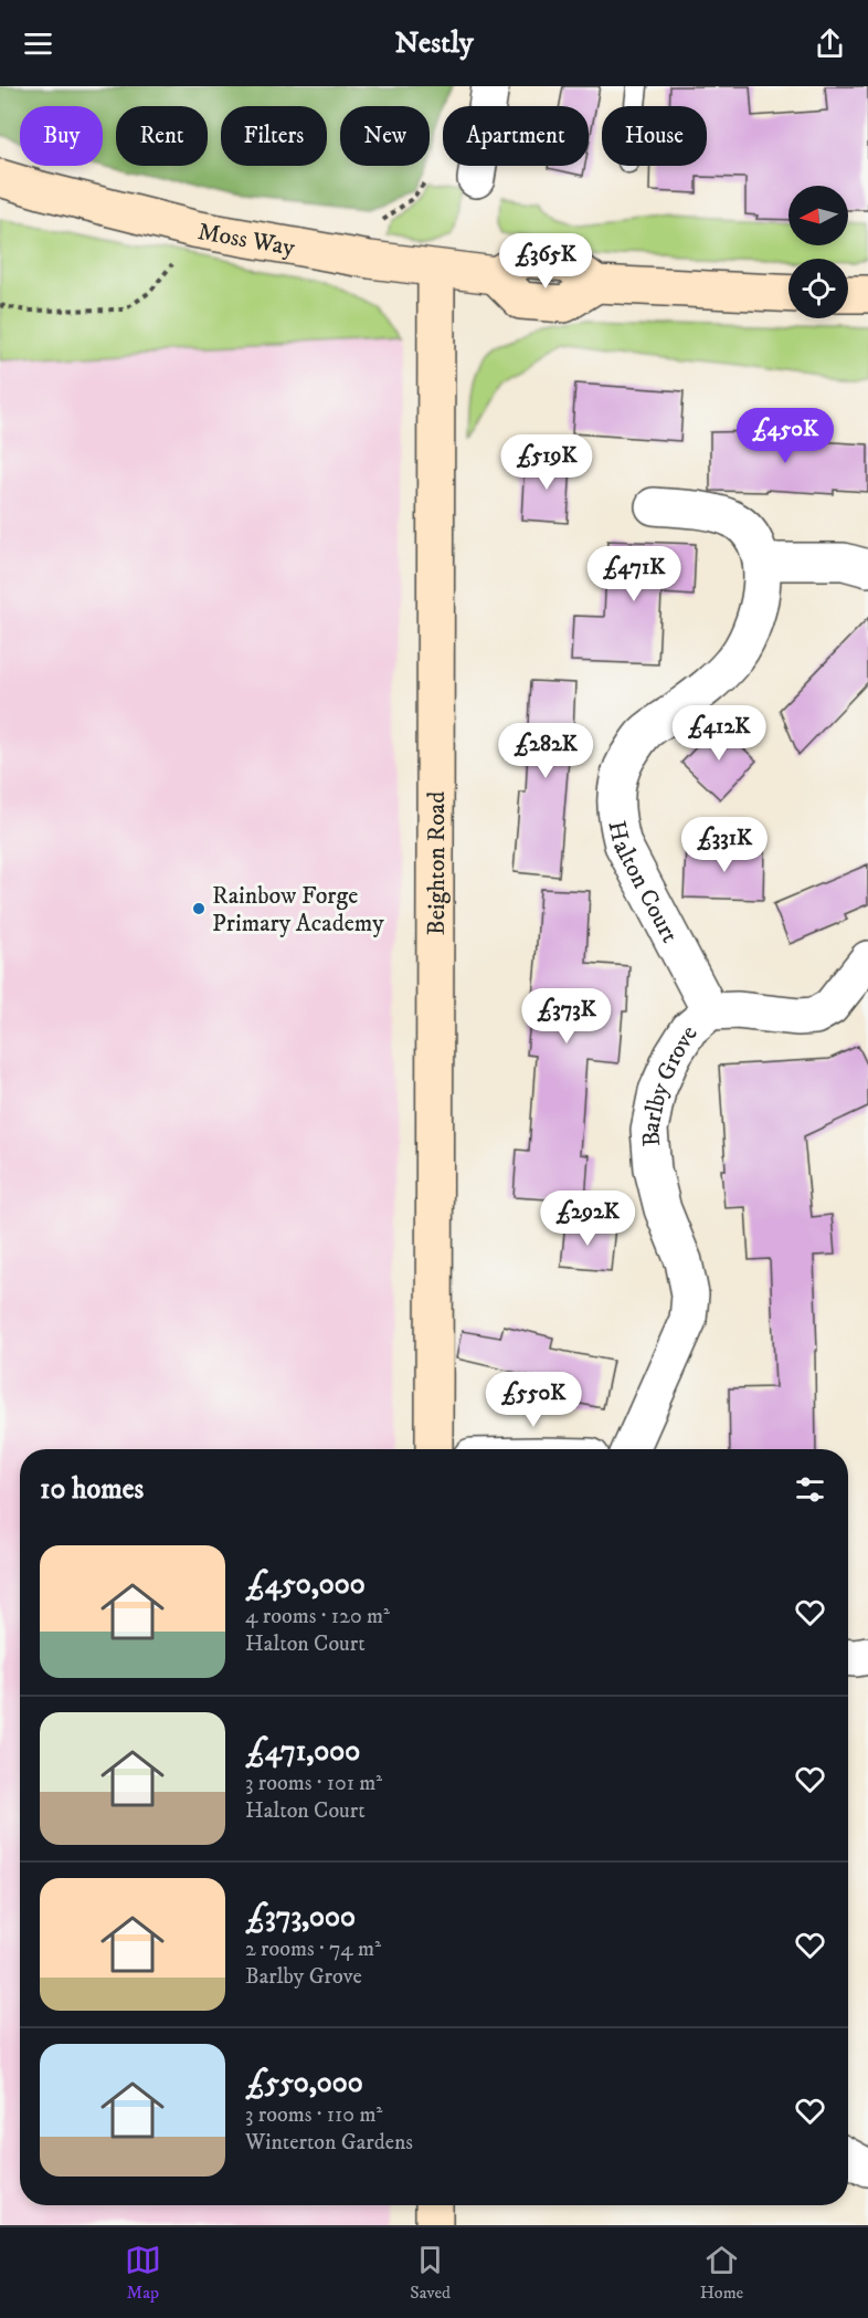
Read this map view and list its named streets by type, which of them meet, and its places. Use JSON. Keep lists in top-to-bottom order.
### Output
{
  "streets": {
    "street": [
      "Moss Way",
      "Beighton Road",
      "Halton Court",
      "Barlby Grove"
    ]
  },
  "crossings": [
    ["Moss Way", "Beighton Road"],
    ["Halton Court", "Barlby Grove"]
  ],
  "places": ["Rainbow Forge Primary Academy"],
  "north": "left",
  "page": {
    "header": "Nestly",
    "chip": [
      "Buy",
      "Rent",
      "Filters",
      "New",
      "Apartment",
      "House"
    ],
    "price": [
      "£365K",
      "£450K",
      "£519K",
      "£471K",
      "£412K",
      "£282K",
      "£331K",
      "£373K",
      "£292K",
      "£550K"
    ],
    "heading": "10 homes",
    "list": [
      {
        "name": "£450,000",
        "note": "4 rooms · 120 m² · Halton Court"
      },
      {
        "name": "£471,000",
        "note": "3 rooms · 101 m² · Halton Court"
      },
      {
        "name": "£373,000",
        "note": "2 rooms · 74 m² · Barlby Grove"
      },
      {
        "name": "£550,000",
        "note": "3 rooms · 110 m² · Winterton Gardens"
      }
    ],
    "tabs": ["Map", "Saved", "Home"]
  }
}
